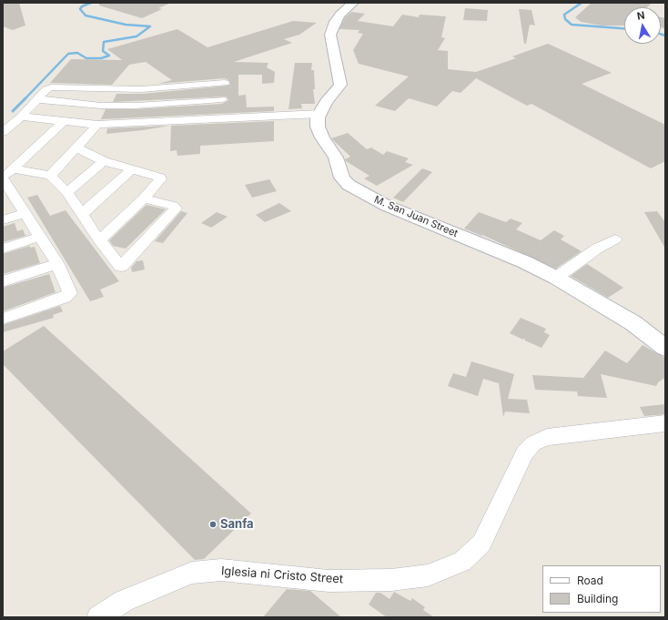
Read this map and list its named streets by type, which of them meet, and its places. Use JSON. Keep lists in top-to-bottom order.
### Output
{
  "streets": {
    "street": ["M. San Juan Street", "Iglesia ni Cristo Street"]
  },
  "places": ["Sanfa"],
  "legend": ["Road", "Building"],
  "north": "top"
}
